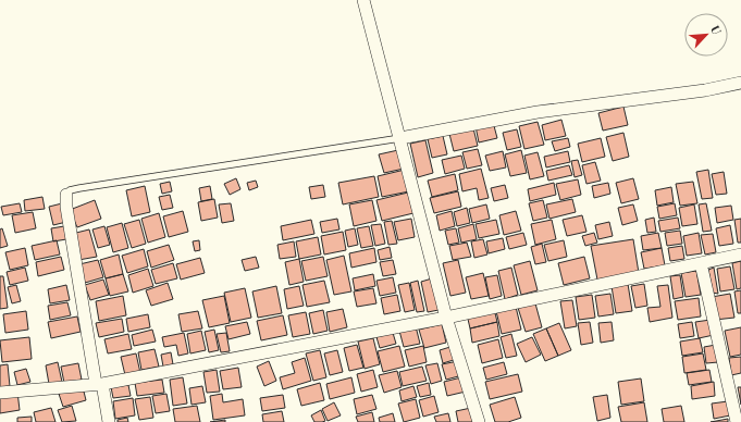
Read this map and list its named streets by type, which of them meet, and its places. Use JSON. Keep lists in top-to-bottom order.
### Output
{
  "north": "top right"
}
